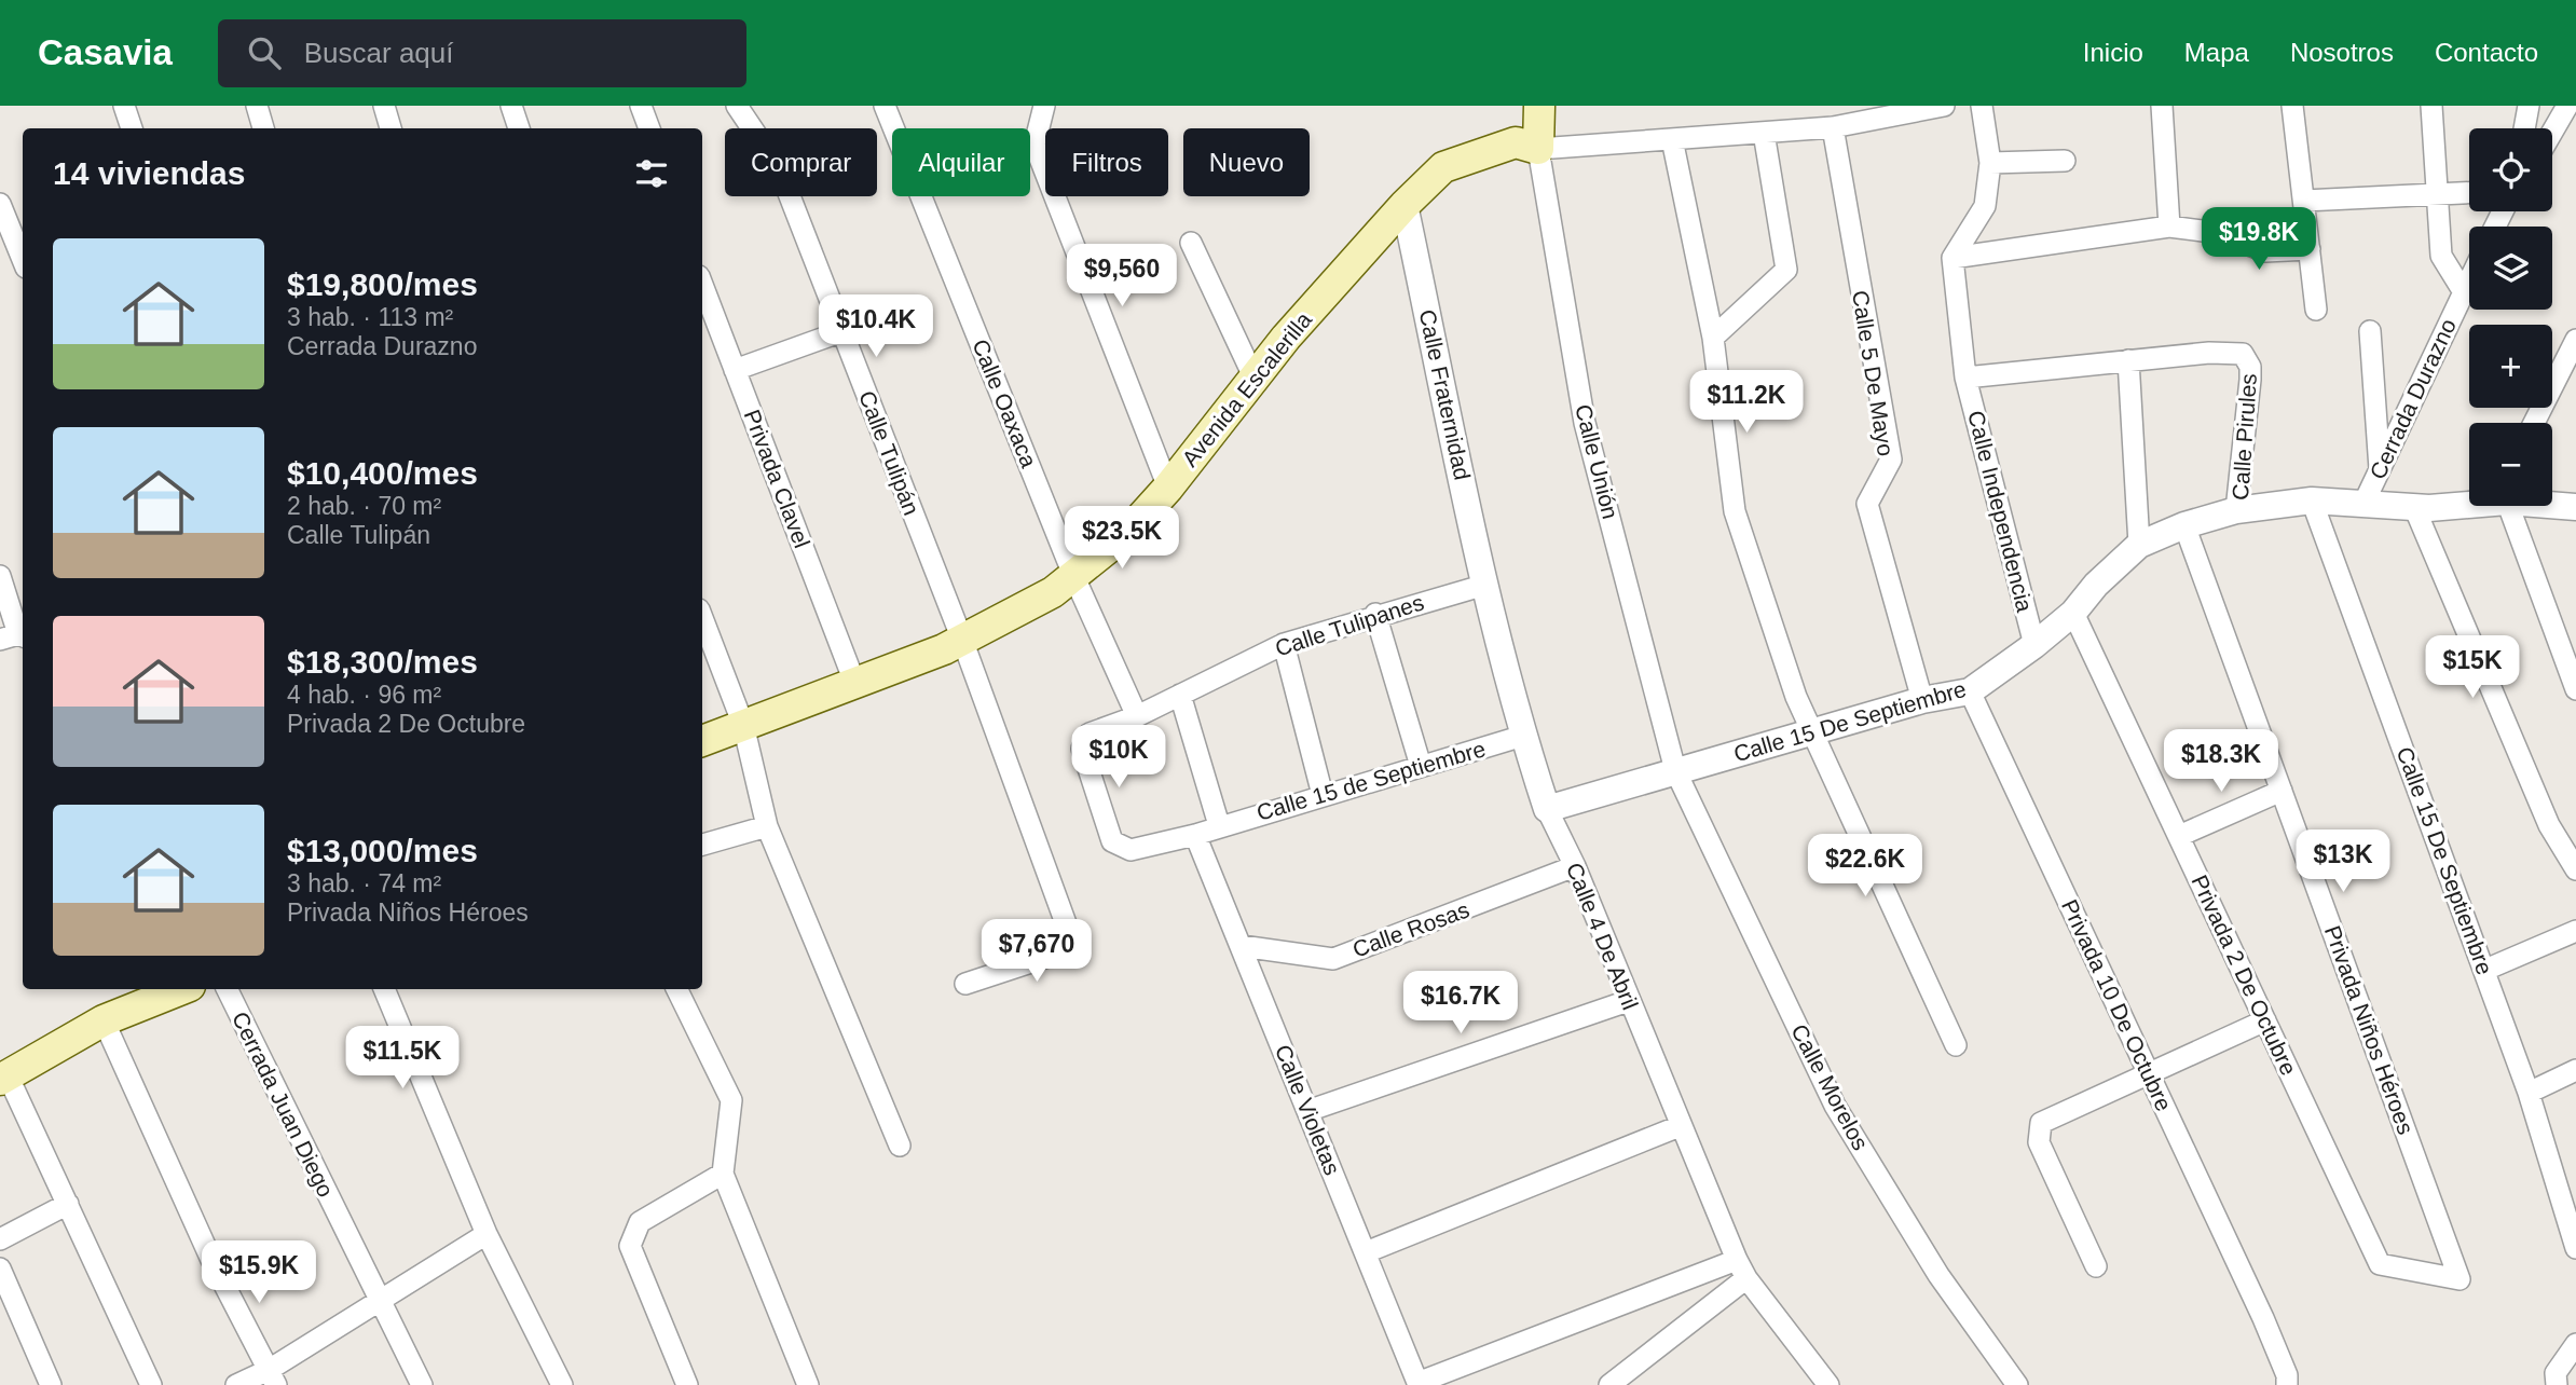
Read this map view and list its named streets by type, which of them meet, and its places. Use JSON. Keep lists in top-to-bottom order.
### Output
{
  "streets": {
    "main road": ["Avenida Escalerilla"],
    "street": [
      "Calle 5 De Mayo",
      "Calle Fraternidad",
      "Cerrada Durazno",
      "Calle Oaxaca",
      "Calle Pirules",
      "Calle Tulipán",
      "Calle Unión",
      "Privada Clavel",
      "Calle Independencia",
      "Calle Tulipanes",
      "Calle 15 De Septiembre",
      "Calle 15 de Septiembre",
      "Calle Rosas",
      "Calle 4 De Abril",
      "Privada 2 De Octubre",
      "Privada 10 De Octubre",
      "Privada Niños Héroes",
      "Calle Morelos",
      "Cerrada Juan Diego",
      "Calle Violetas"
    ]
  },
  "crossings": [
    ["Calle 5 De Mayo", "Calle 15 De Septiembre"],
    ["Avenida Escalerilla", "Calle Fraternidad"],
    ["Avenida Escalerilla", "Calle Oaxaca"],
    ["Avenida Escalerilla", "Calle Tulipán"],
    ["Avenida Escalerilla", "Calle Unión"],
    ["Avenida Escalerilla", "Privada Clavel"],
    ["Calle Fraternidad", "Calle Tulipanes"],
    ["Calle Fraternidad", "Calle 4 De Abril"],
    ["Cerrada Durazno", "Calle Pirules"],
    ["Calle Oaxaca", "Calle Tulipanes"],
    ["Calle Pirules", "Calle Independencia"],
    ["Calle Pirules", "Calle 15 De Septiembre"],
    ["Calle Unión", "Calle 15 De Septiembre"],
    ["Calle Unión", "Calle Morelos"],
    ["Calle Independencia", "Calle 15 De Septiembre"],
    ["Calle Tulipanes", "Calle 15 de Septiembre"],
    ["Calle Tulipanes", "Calle 4 De Abril"],
    ["Calle 15 De Septiembre", "Calle 4 De Abril"],
    ["Calle 15 De Septiembre", "Privada 2 De Octubre"],
    ["Calle 15 De Septiembre", "Privada 10 De Octubre"],
    ["Calle 15 De Septiembre", "Privada Niños Héroes"],
    ["Calle 15 De Septiembre", "Calle Morelos"],
    ["Calle 15 de Septiembre", "Calle 4 De Abril"],
    ["Calle 15 de Septiembre", "Calle Violetas"],
    ["Calle Rosas", "Calle 4 De Abril"],
    ["Calle Rosas", "Calle Violetas"],
    ["Privada 2 De Octubre", "Privada Niños Héroes"]
  ],
  "page": {
    "header": "Casavia",
    "search": "Buscar aquí",
    "nav": [
      "Inicio",
      "Mapa",
      "Nosotros",
      "Contacto"
    ],
    "map_buttons": ["+", "−"],
    "chip": [
      "Comprar",
      "Alquilar",
      "Filtros",
      "Nuevo"
    ],
    "heading": "14 viviendas",
    "price": [
      "$19.8K",
      "$9,560",
      "$10.4K",
      "$11.2K",
      "$23.5K",
      "$15K",
      "$10K",
      "$18.3K",
      "$13K",
      "$22.6K",
      "$7,670",
      "$16.7K",
      "$11.5K",
      "$15.9K"
    ],
    "list": [
      {
        "name": "$19,800/mes",
        "note": "3 hab. · 113 m² · Cerrada Durazno"
      },
      {
        "name": "$10,400/mes",
        "note": "2 hab. · 70 m² · Calle Tulipán"
      },
      {
        "name": "$18,300/mes",
        "note": "4 hab. · 96 m² · Privada 2 De Octubre"
      },
      {
        "name": "$13,000/mes",
        "note": "3 hab. · 74 m² · Privada Niños Héroes"
      }
    ]
  }
}
